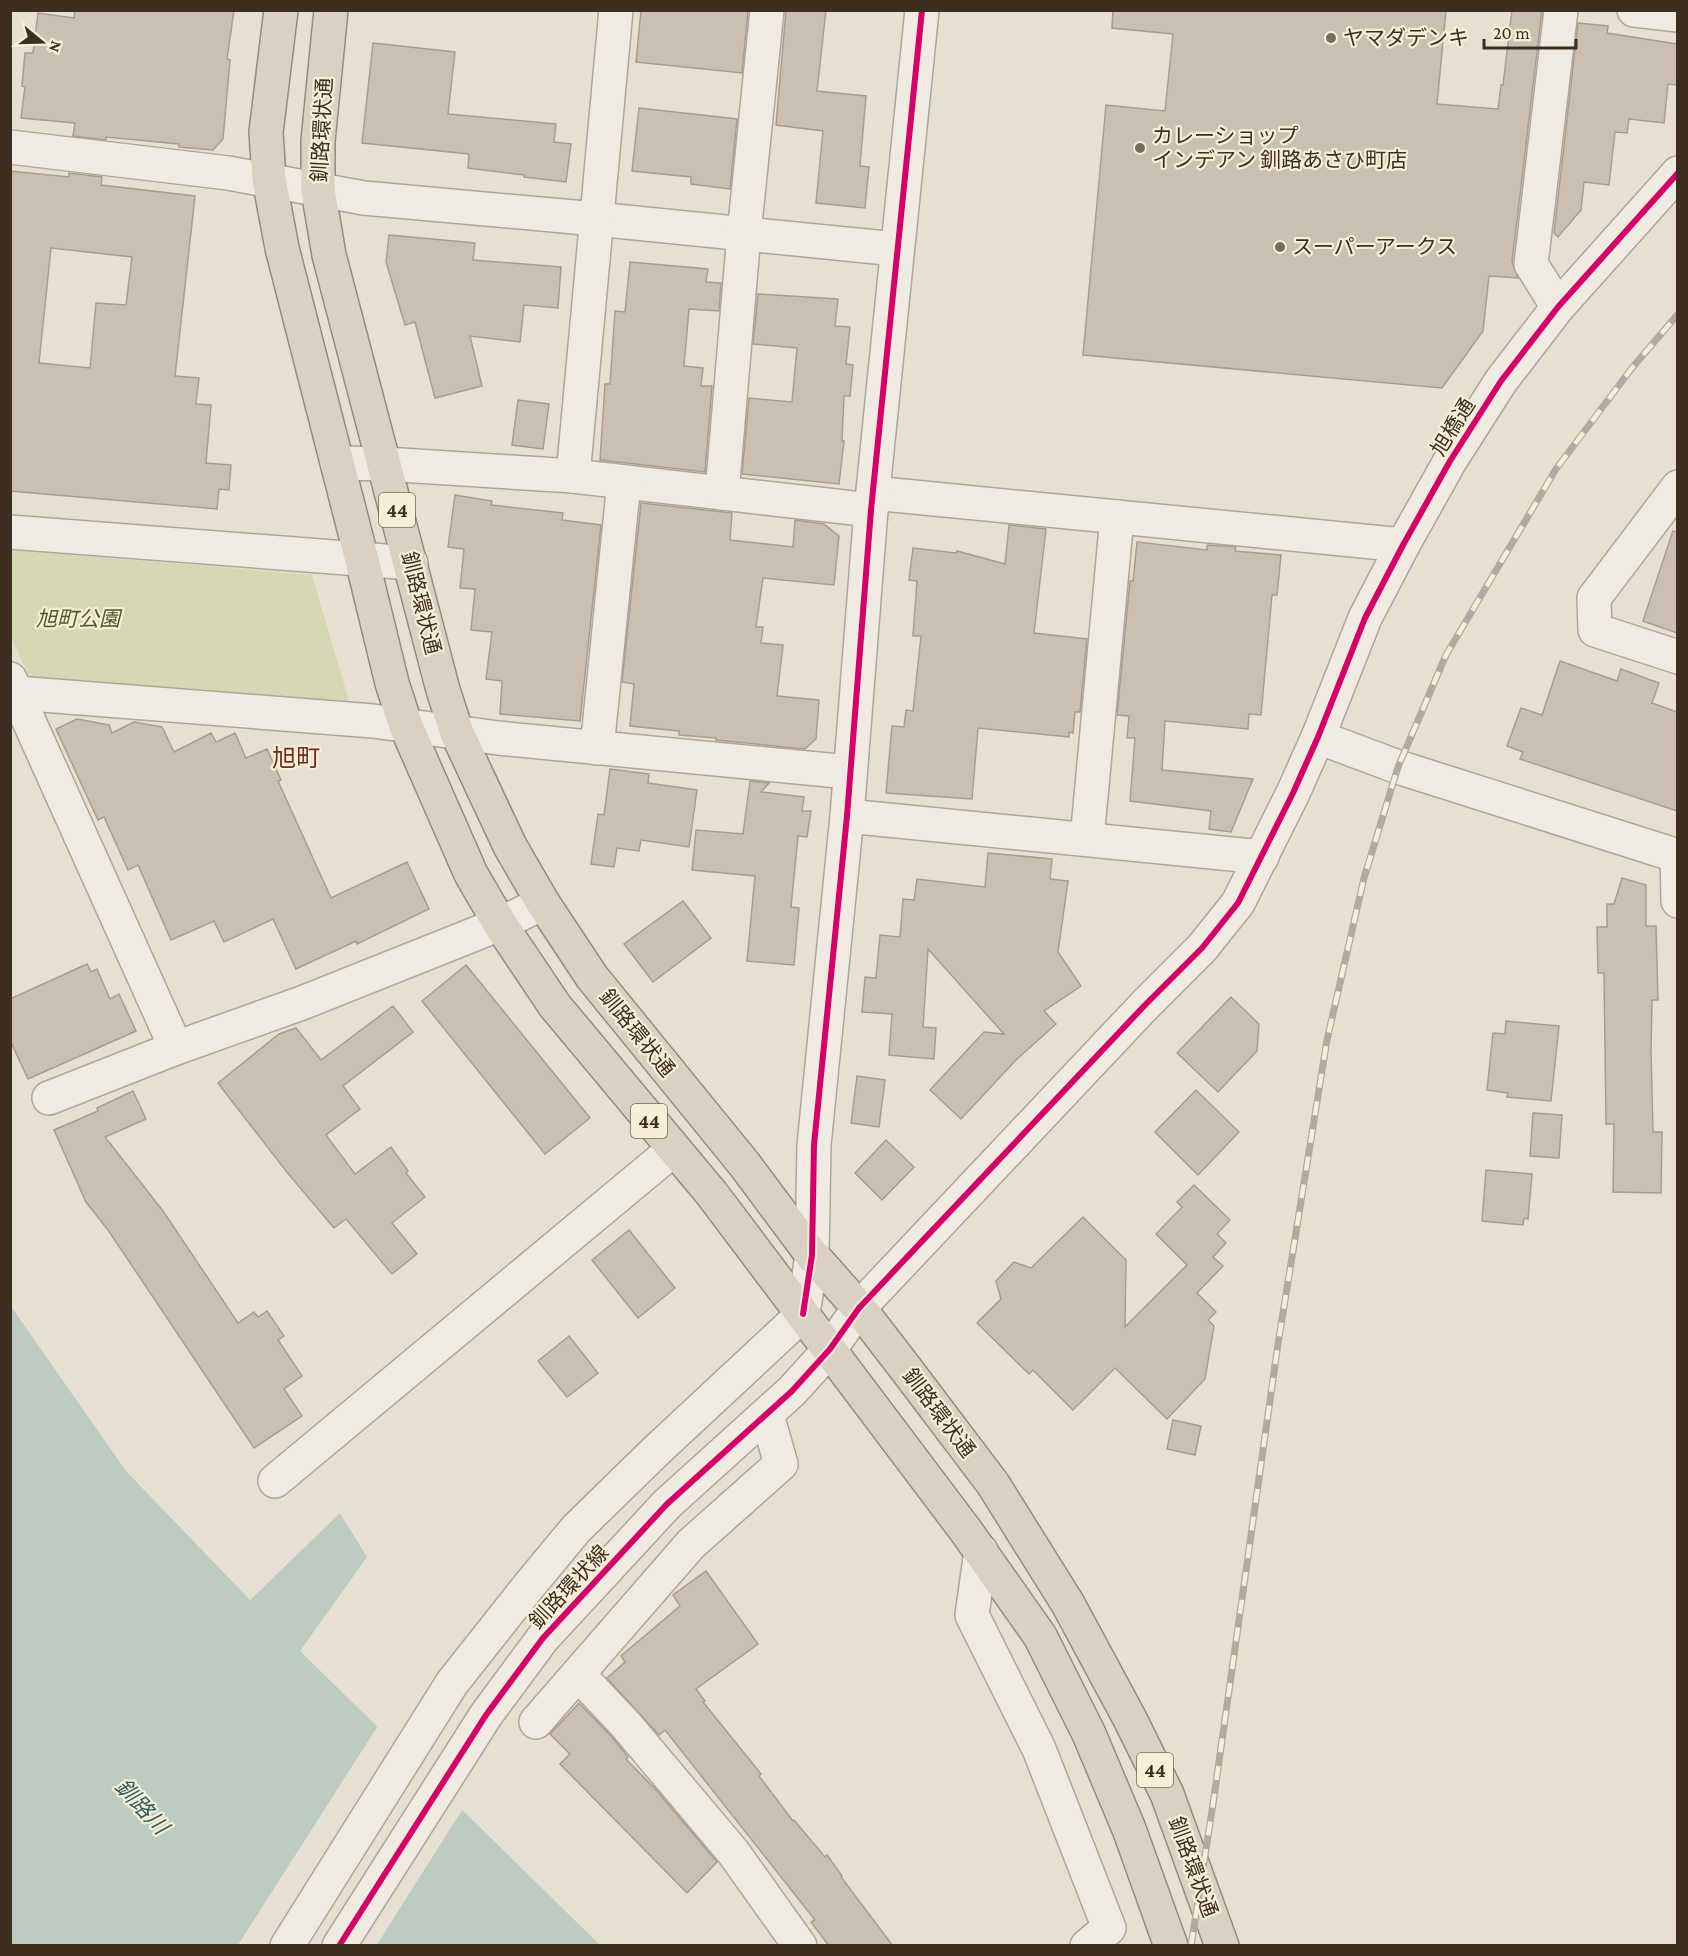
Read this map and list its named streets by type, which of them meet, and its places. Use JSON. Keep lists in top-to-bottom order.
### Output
{
  "streets": {
    "highway": ["釧路環状通", "44"],
    "street": ["旭橋通", "釧路環状線"]
  },
  "crossings": [
    ["釧路環状通", "釧路環状線"],
    ["旭橋通", "釧路環状線"],
    ["44", "釧路環状線"]
  ],
  "districts": ["旭町"],
  "water": ["釧路川"],
  "parks": ["旭町公園"],
  "places": ["ヤマダデンキ", "カレーショップ インデアン 釧路あさひ町店", "スーパーアークス"],
  "scale_bar": "20 m",
  "north": "right"
}
